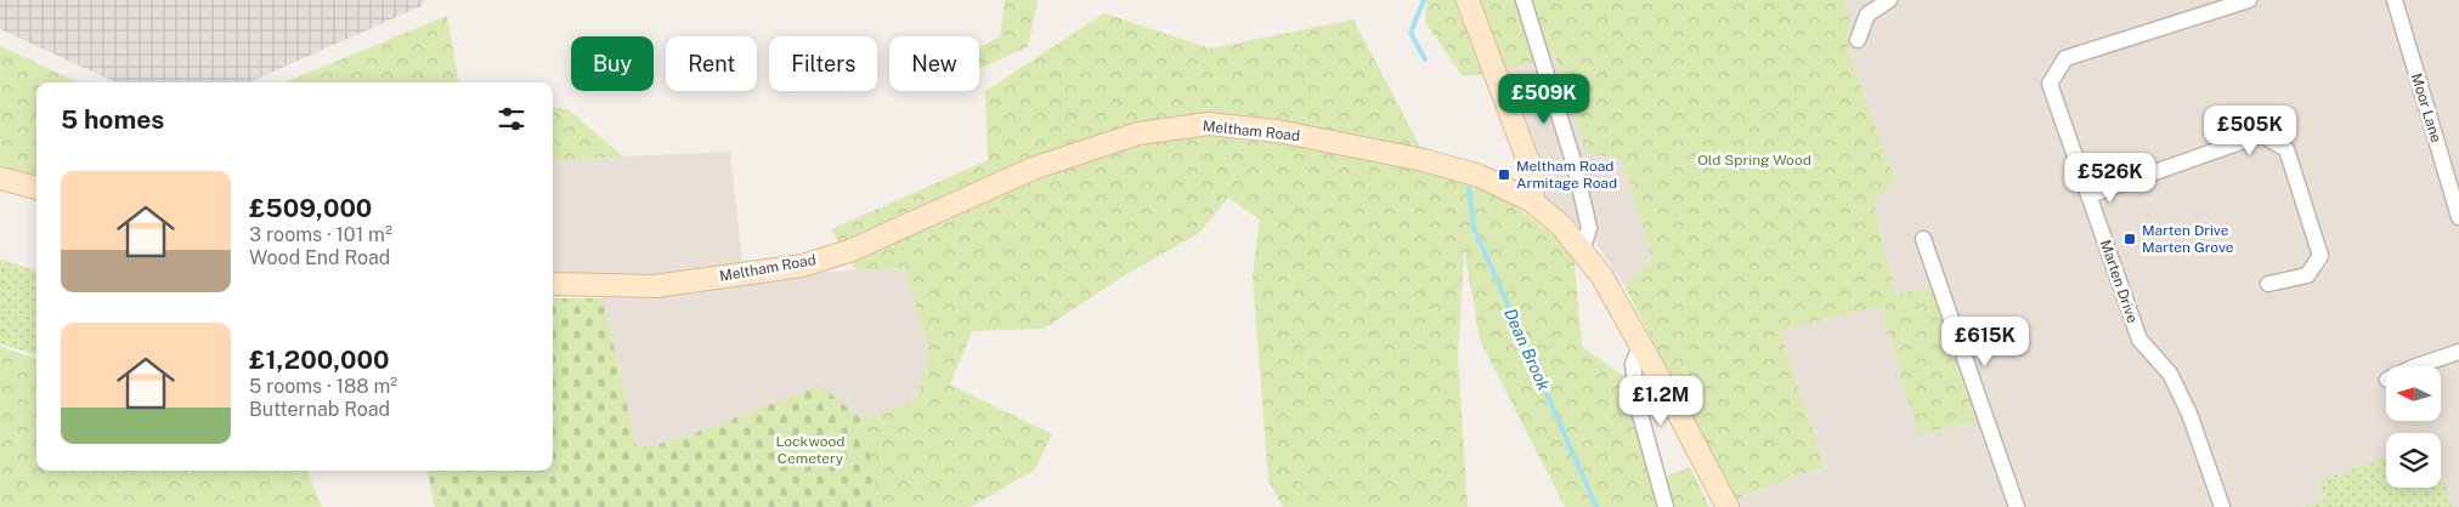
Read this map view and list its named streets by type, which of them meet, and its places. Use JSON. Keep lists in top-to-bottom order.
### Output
{
  "streets": {
    "main road": ["Meltham Road"],
    "street": ["Moor Lane", "Marten Drive"]
  },
  "water": ["Dean Brook"],
  "parks": ["Old Spring Wood", "Lockwood Cemetery"],
  "places": {
    "transit": ["Meltham Road Armitage Road", "Marten Drive Marten Grove"]
  },
  "north": "left",
  "page": {
    "chip": [
      "Buy",
      "Rent",
      "Filters",
      "New"
    ],
    "price": [
      "£509K",
      "£505K",
      "£526K",
      "£615K",
      "£1.2M"
    ],
    "heading": "5 homes",
    "list": [
      {
        "name": "£509,000",
        "note": "3 rooms · 101 m² · Wood End Road"
      },
      {
        "name": "£1,200,000",
        "note": "5 rooms · 188 m² · Butternab Road"
      }
    ]
  }
}
